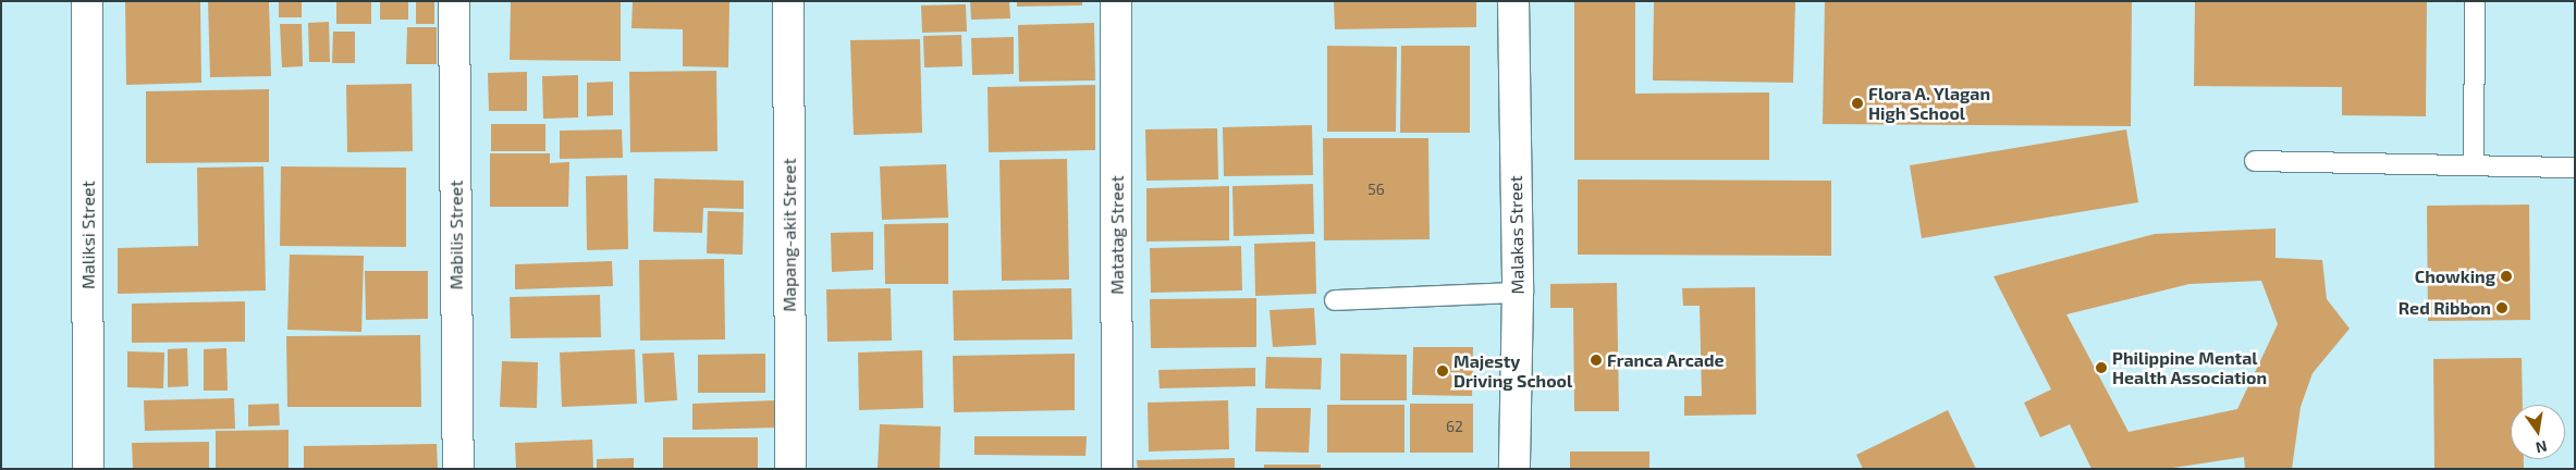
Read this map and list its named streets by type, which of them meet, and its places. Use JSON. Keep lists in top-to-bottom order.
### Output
{
  "streets": {
    "street": [
      "Maliksi Street",
      "Mabilis Street",
      "Mapang-akit Street",
      "Matatag Street",
      "Malakas Street"
    ]
  },
  "places": [
    "Flora A. Ylagan High School",
    "Chowking",
    "Red Ribbon",
    "Franca Arcade",
    "Philippine Mental Health Association",
    "Majesty Driving School"
  ],
  "house_numbers": ["56", "62"],
  "north": "bottom"
}
